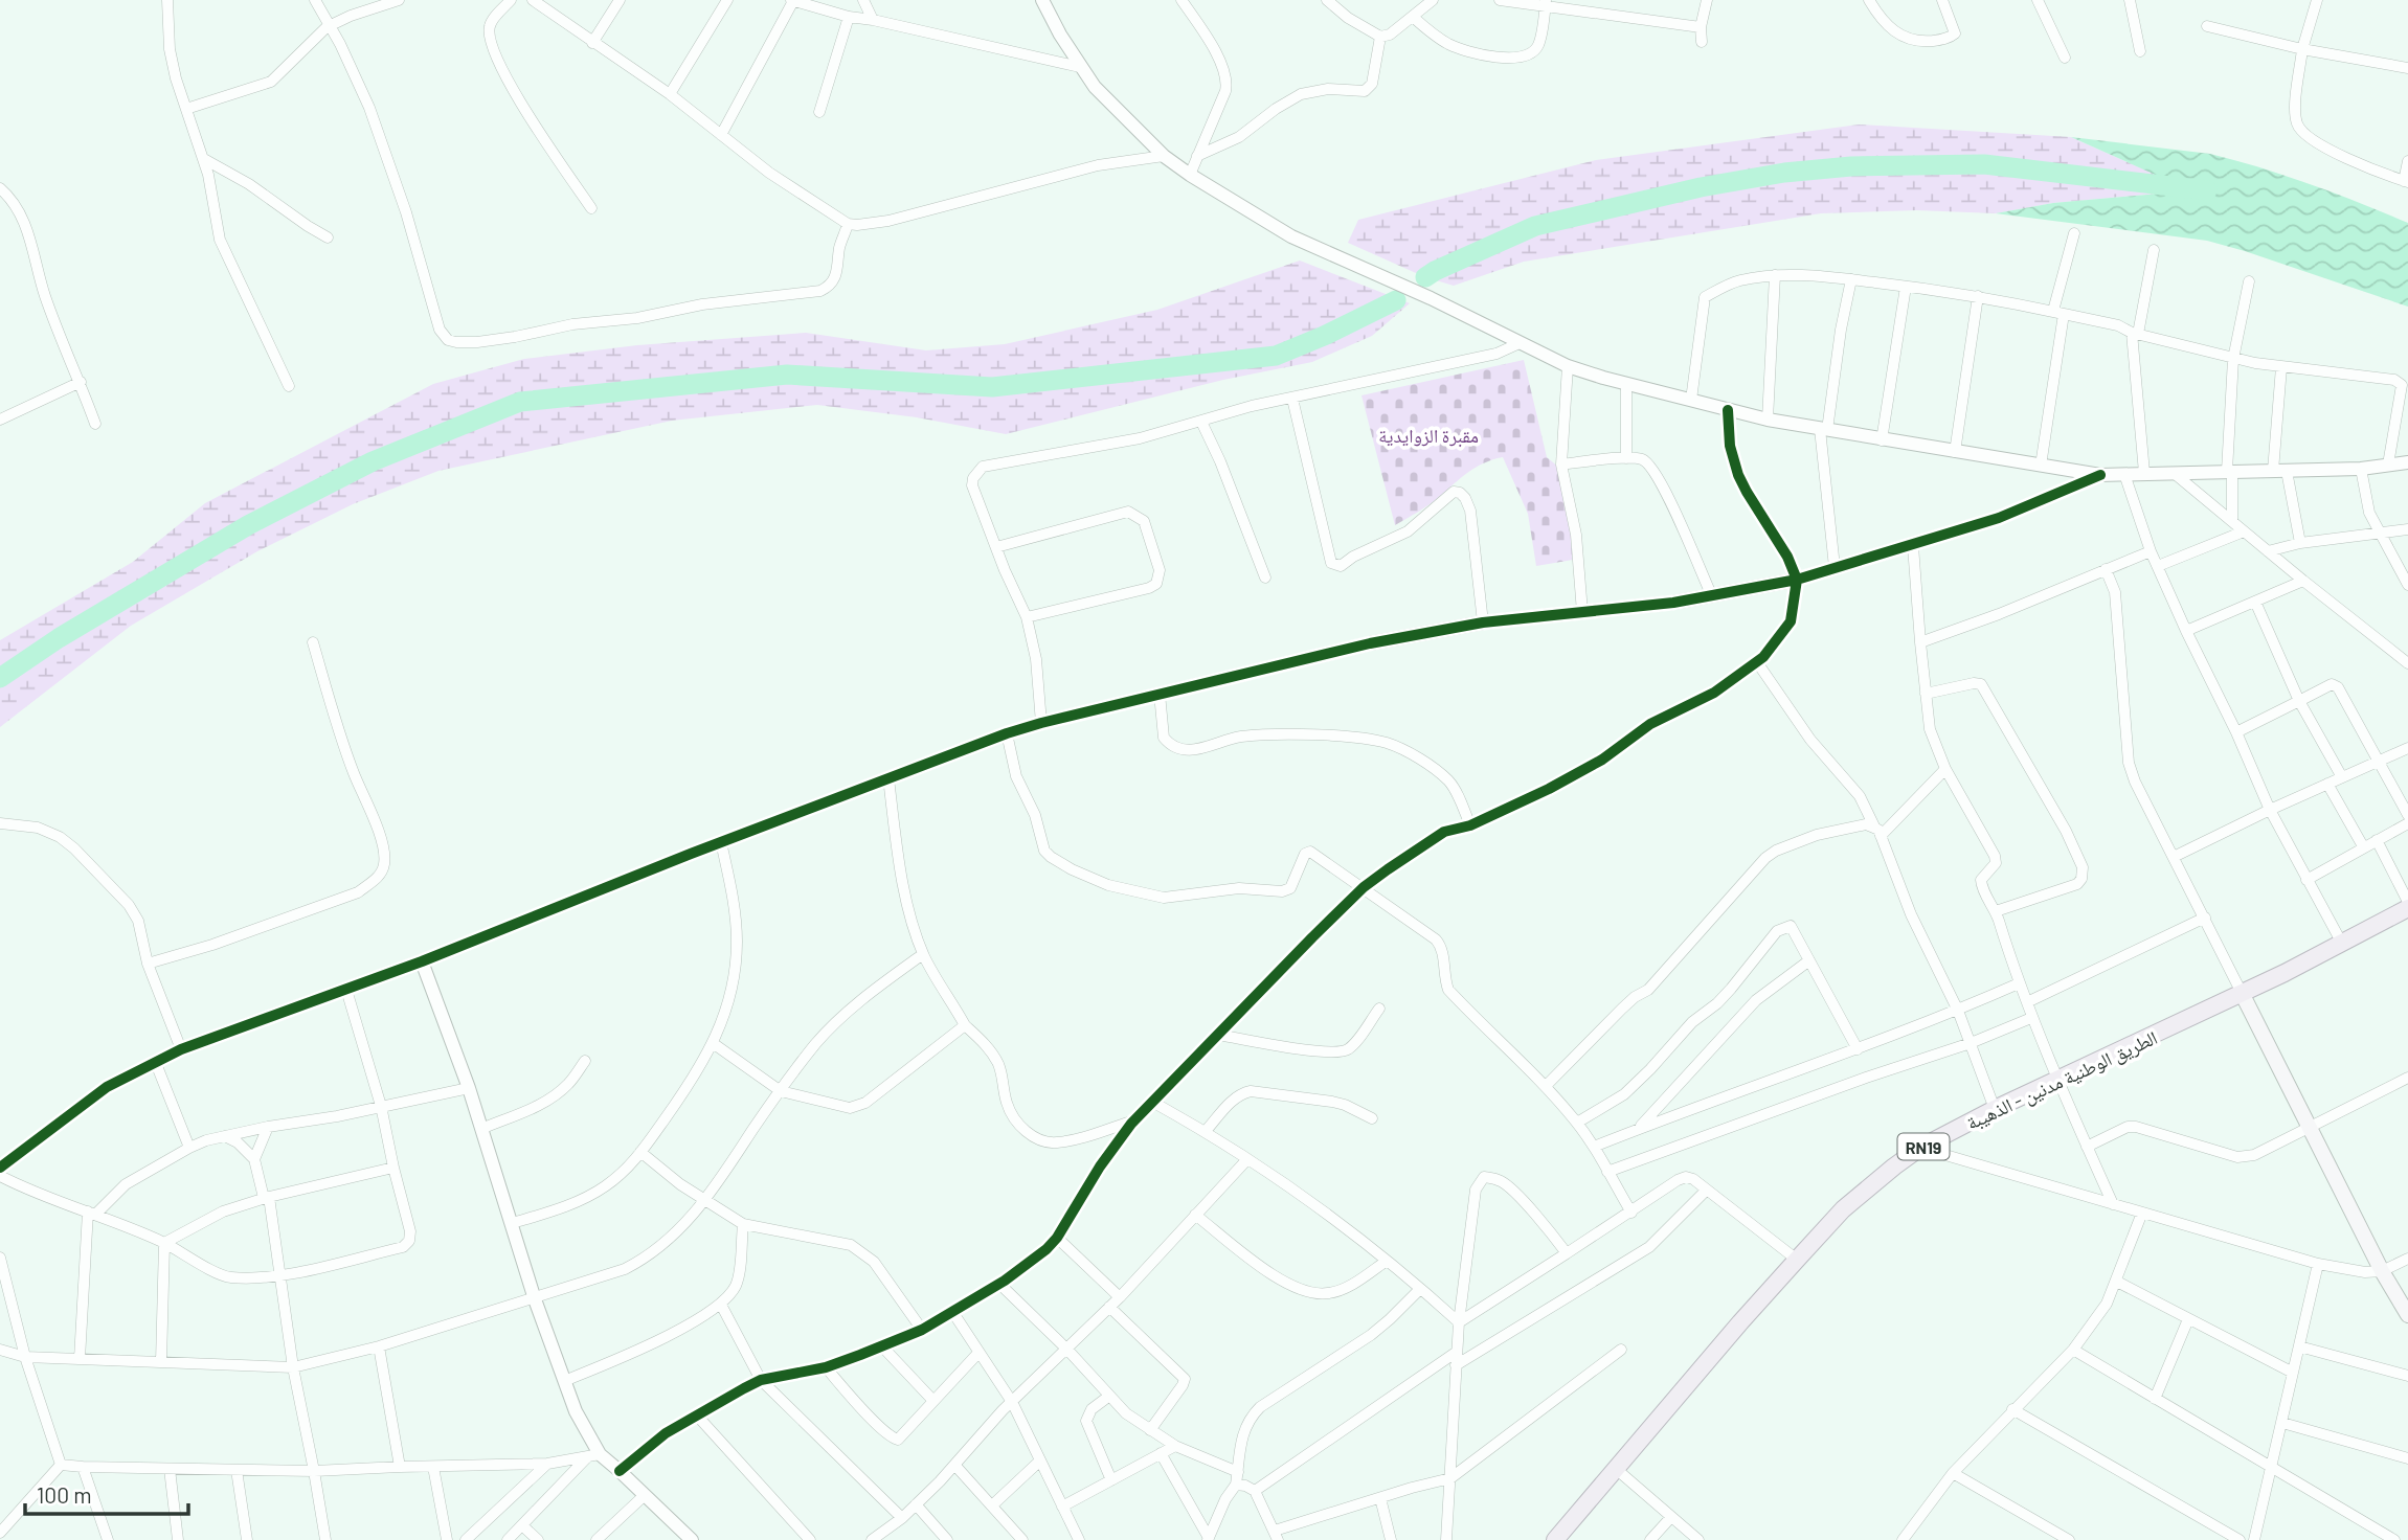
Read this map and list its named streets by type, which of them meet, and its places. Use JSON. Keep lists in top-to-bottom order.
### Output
{
  "streets": {
    "main road": ["الطريق الوطنية مدنين - الذهيبة", "RN19"]
  },
  "parks": ["مقبرة الزوايدية"],
  "scale_bar": "100 m"
}
